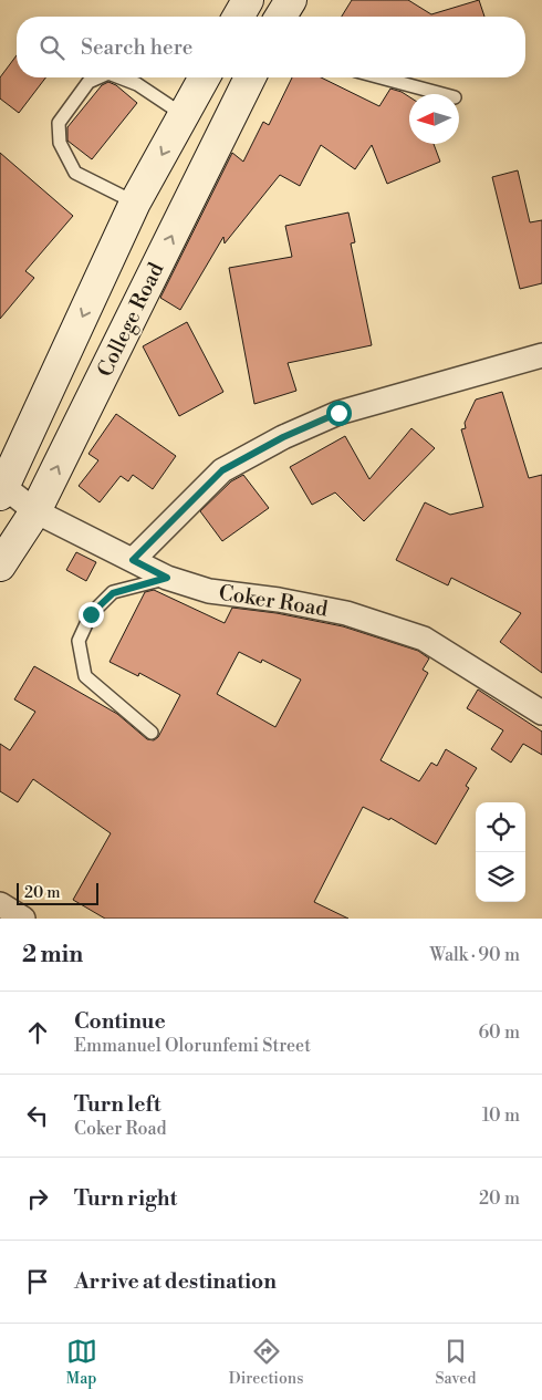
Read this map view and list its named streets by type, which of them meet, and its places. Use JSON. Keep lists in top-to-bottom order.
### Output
{
  "streets": {
    "main road": ["College Road"],
    "street": ["Coker Road"]
  },
  "crossings": [
    ["College Road", "Coker Road"]
  ],
  "scale_bar": "20 m",
  "north": "left",
  "page": {
    "search": "Search here",
    "scale": "20 m",
    "heading": ["2 min", "Walk · 90 m"],
    "list": [
      ["Continue", "Emmanuel Olorunfemi Street", "60 m"],
      ["Turn left", "Coker Road", "10 m"],
      ["Turn right", "20 m"],
      "Arrive at destination"
    ],
    "nav": ["Map", "Directions", "Saved"]
  }
}
